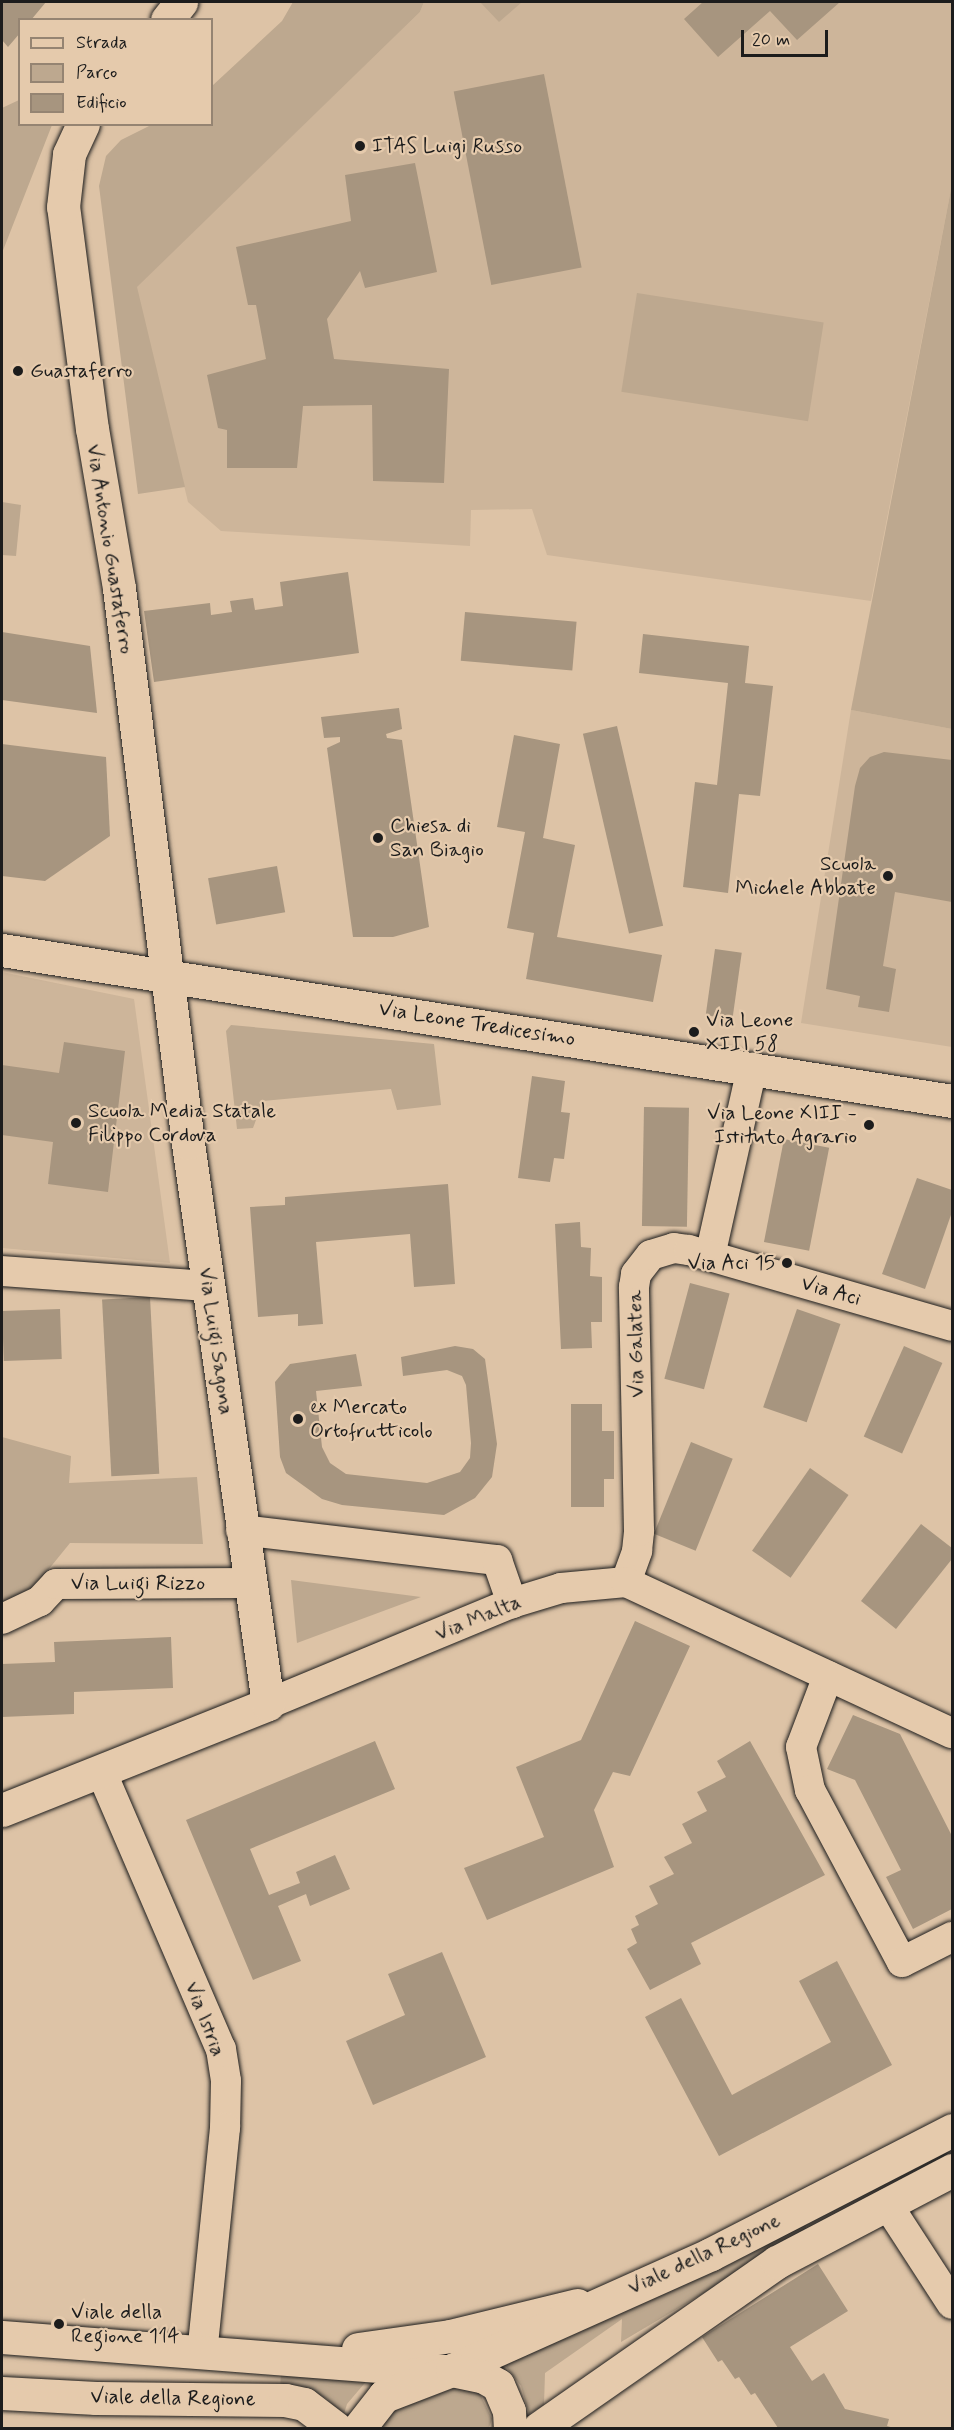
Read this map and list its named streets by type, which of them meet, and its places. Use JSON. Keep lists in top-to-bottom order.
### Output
{
  "streets": {
    "street": [
      "Via Antonio Guastaferro",
      "Via Leone Tredicesimo",
      "Via Aci",
      "Via Luigi Sagona",
      "Via Galatea",
      "Via Luigi Rizzo",
      "Via Malta",
      "Via Istria",
      "Viale della Regione"
    ]
  },
  "crossings": [
    ["Via Antonio Guastaferro", "Via Leone Tredicesimo"],
    ["Via Antonio Guastaferro", "Via Luigi Sagona"],
    ["Via Leone Tredicesimo", "Via Luigi Sagona"],
    ["Via Aci", "Via Galatea"],
    ["Via Luigi Sagona", "Via Luigi Rizzo"],
    ["Via Luigi Sagona", "Via Malta"],
    ["Via Galatea", "Via Malta"],
    ["Via Malta", "Via Istria"],
    ["Via Istria", "Viale della Regione"]
  ],
  "places": [
    "ITAS Luigi Russo",
    "Guastaferro",
    "Chiesa di San Biagio",
    "Scuola Michele Abbate",
    "Via Leone XIII 58",
    "Scuola Media Statale Filippo Cordova",
    "Via Leone XIII - Istituto Agrario",
    "Via Aci 15",
    "ex Mercato Ortofrutticolo",
    "Viale della Regione 114"
  ],
  "legend": ["Strada", "Parco", "Edificio"],
  "scale_bar": "20 m"
}
